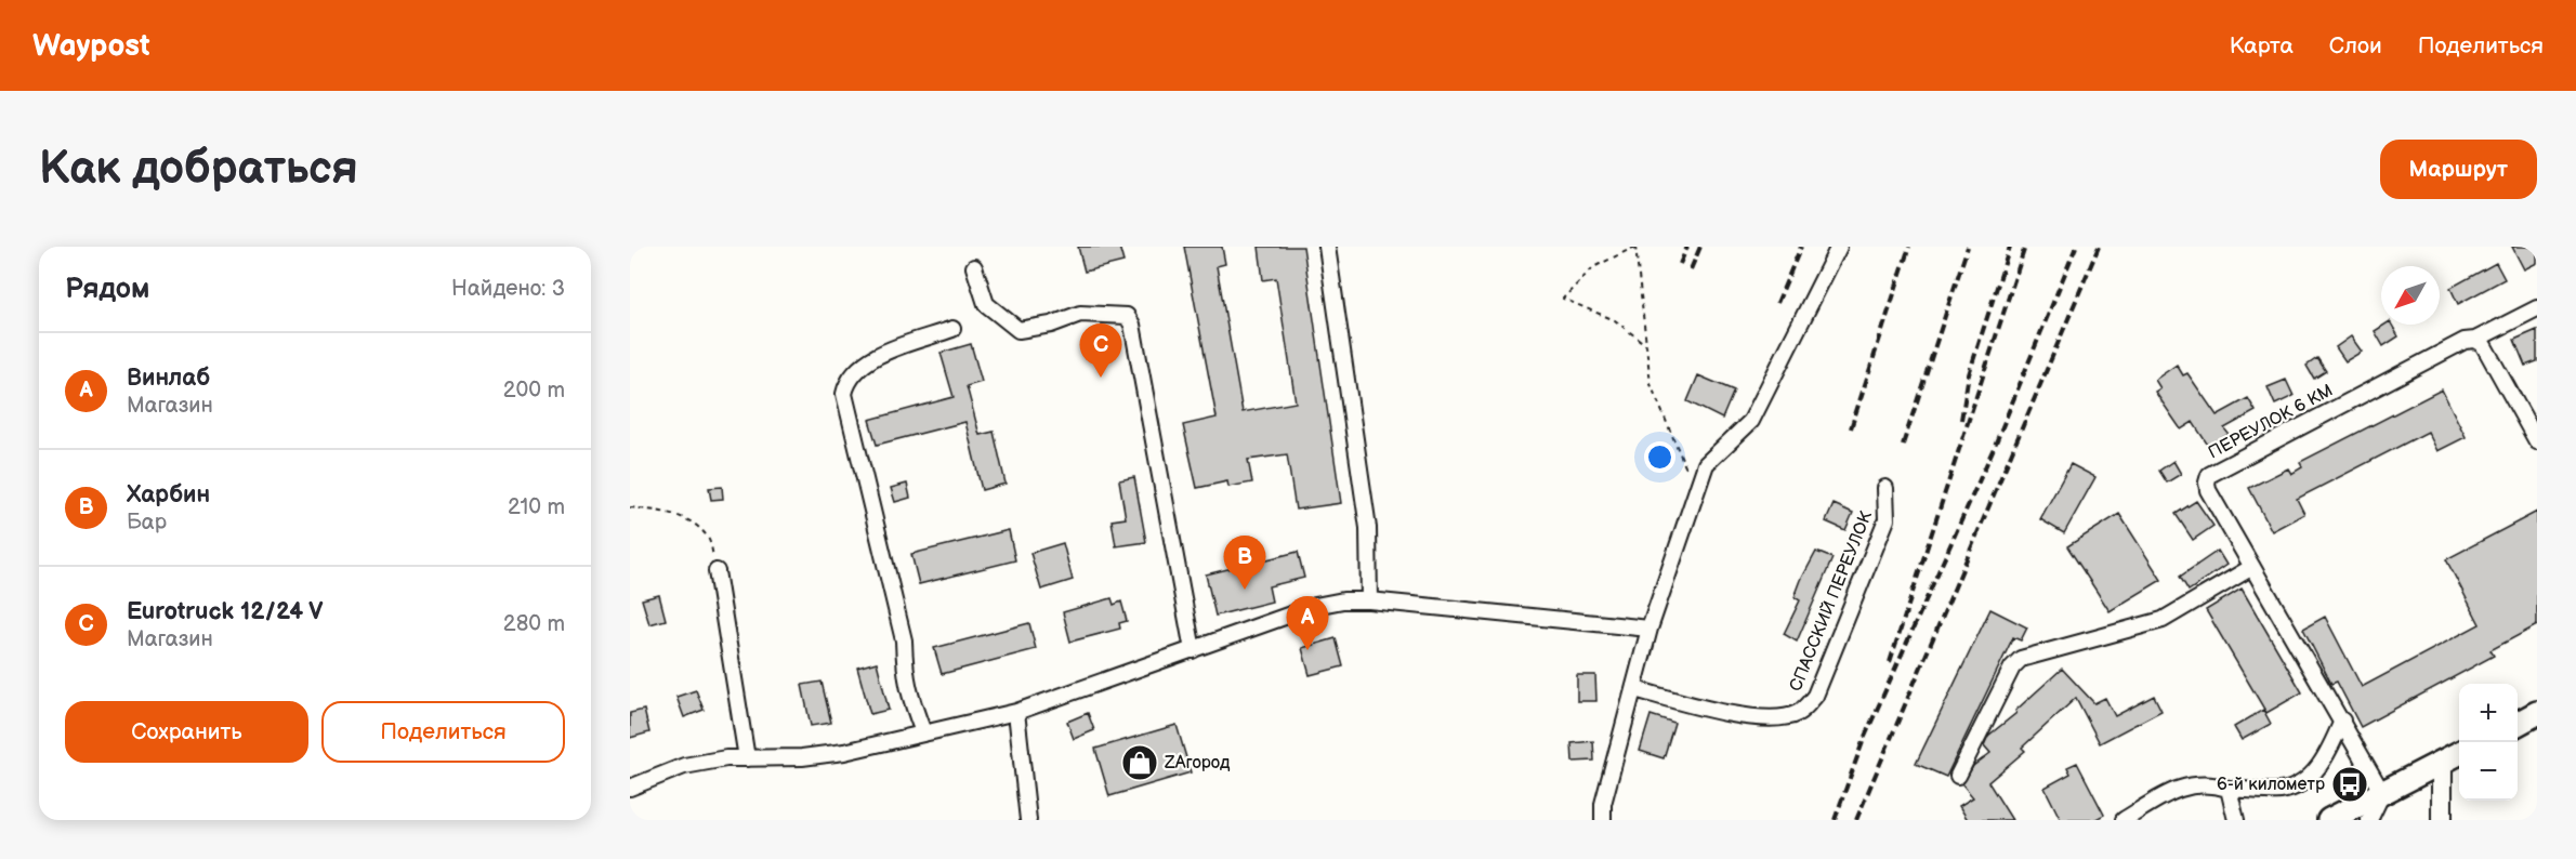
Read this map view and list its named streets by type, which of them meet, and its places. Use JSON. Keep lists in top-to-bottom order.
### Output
{
  "streets": {
    "street": ["ПЕРЕУЛОК 6 КМ", "СПАССКИЙ ПЕРЕУЛОК"]
  },
  "places": {
    "shop": ["ZAгород"],
    "bus stop": ["6-й километр"]
  },
  "north": "bottom left",
  "page": {
    "header": "Waypost",
    "nav": ["Карта", "Слои", "Поделиться"],
    "buttons": [
      "Маршрут",
      ["Сохранить", "Поделиться"]
    ],
    "title": "Как добраться",
    "heading": ["Рядом", "Найдено: 3"],
    "pins": ["C", "B", "A"],
    "list": [
      {
        "mark": "A",
        "name": "Винлаб",
        "note": "Магазин",
        "value": "200 m"
      },
      {
        "mark": "B",
        "name": "Харбин",
        "note": "Бар",
        "value": "210 m"
      },
      {
        "mark": "C",
        "name": "Eurotruck 12/24 V",
        "note": "Магазин",
        "value": "280 m"
      }
    ],
    "map_buttons": ["+", "−"]
  }
}
